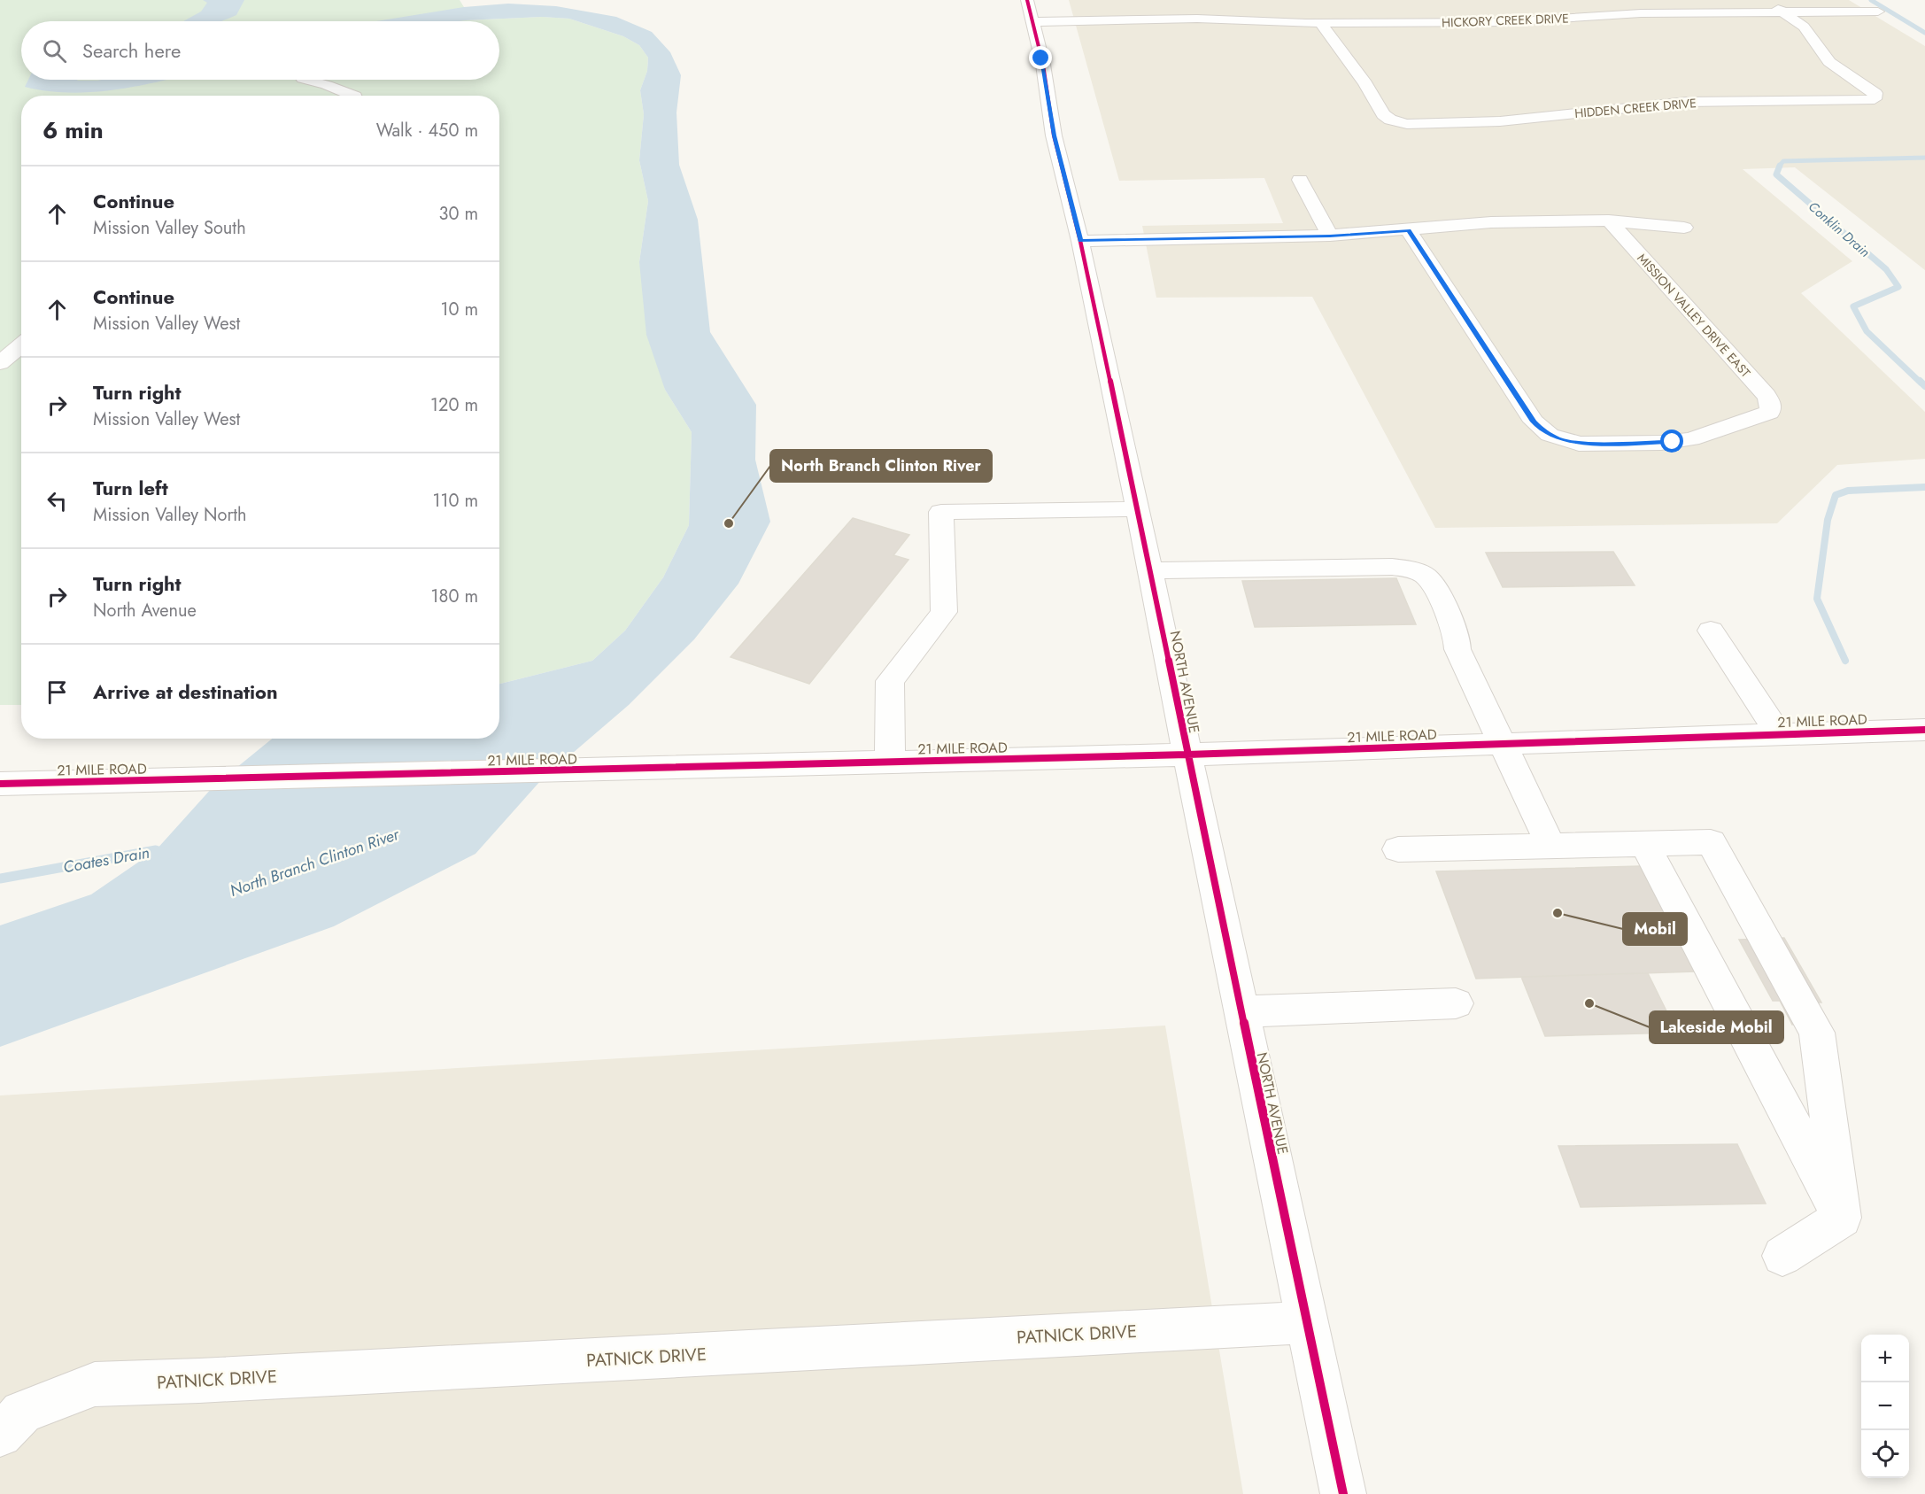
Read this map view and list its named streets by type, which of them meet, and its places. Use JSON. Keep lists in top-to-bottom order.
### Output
{
  "streets": {
    "street": [
      "HICKORY CREEK DRIVE",
      "HIDDEN CREEK DRIVE",
      "MISSION VALLEY DRIVE EAST",
      "NORTH AVENUE",
      "21 MILE ROAD",
      "PATNICK DRIVE"
    ]
  },
  "crossings": [
    ["HICKORY CREEK DRIVE", "HIDDEN CREEK DRIVE"],
    ["HICKORY CREEK DRIVE", "NORTH AVENUE"],
    ["NORTH AVENUE", "21 MILE ROAD"],
    ["NORTH AVENUE", "PATNICK DRIVE"]
  ],
  "water": ["Conklin Drain", "Coates Drain", "North Branch Clinton River"],
  "places": ["North Branch Clinton River", "Mobil", "Lakeside Mobil"],
  "page": {
    "search": "Search here",
    "heading": ["6 min", "Walk · 450 m"],
    "list": [
      ["Continue", "Mission Valley South", "30 m"],
      ["Continue", "Mission Valley West", "10 m"],
      ["Turn right", "Mission Valley West", "120 m"],
      ["Turn left", "Mission Valley North", "110 m"],
      ["Turn right", "North Avenue", "180 m"],
      "Arrive at destination"
    ],
    "map_buttons": ["+", "−"]
  }
}
